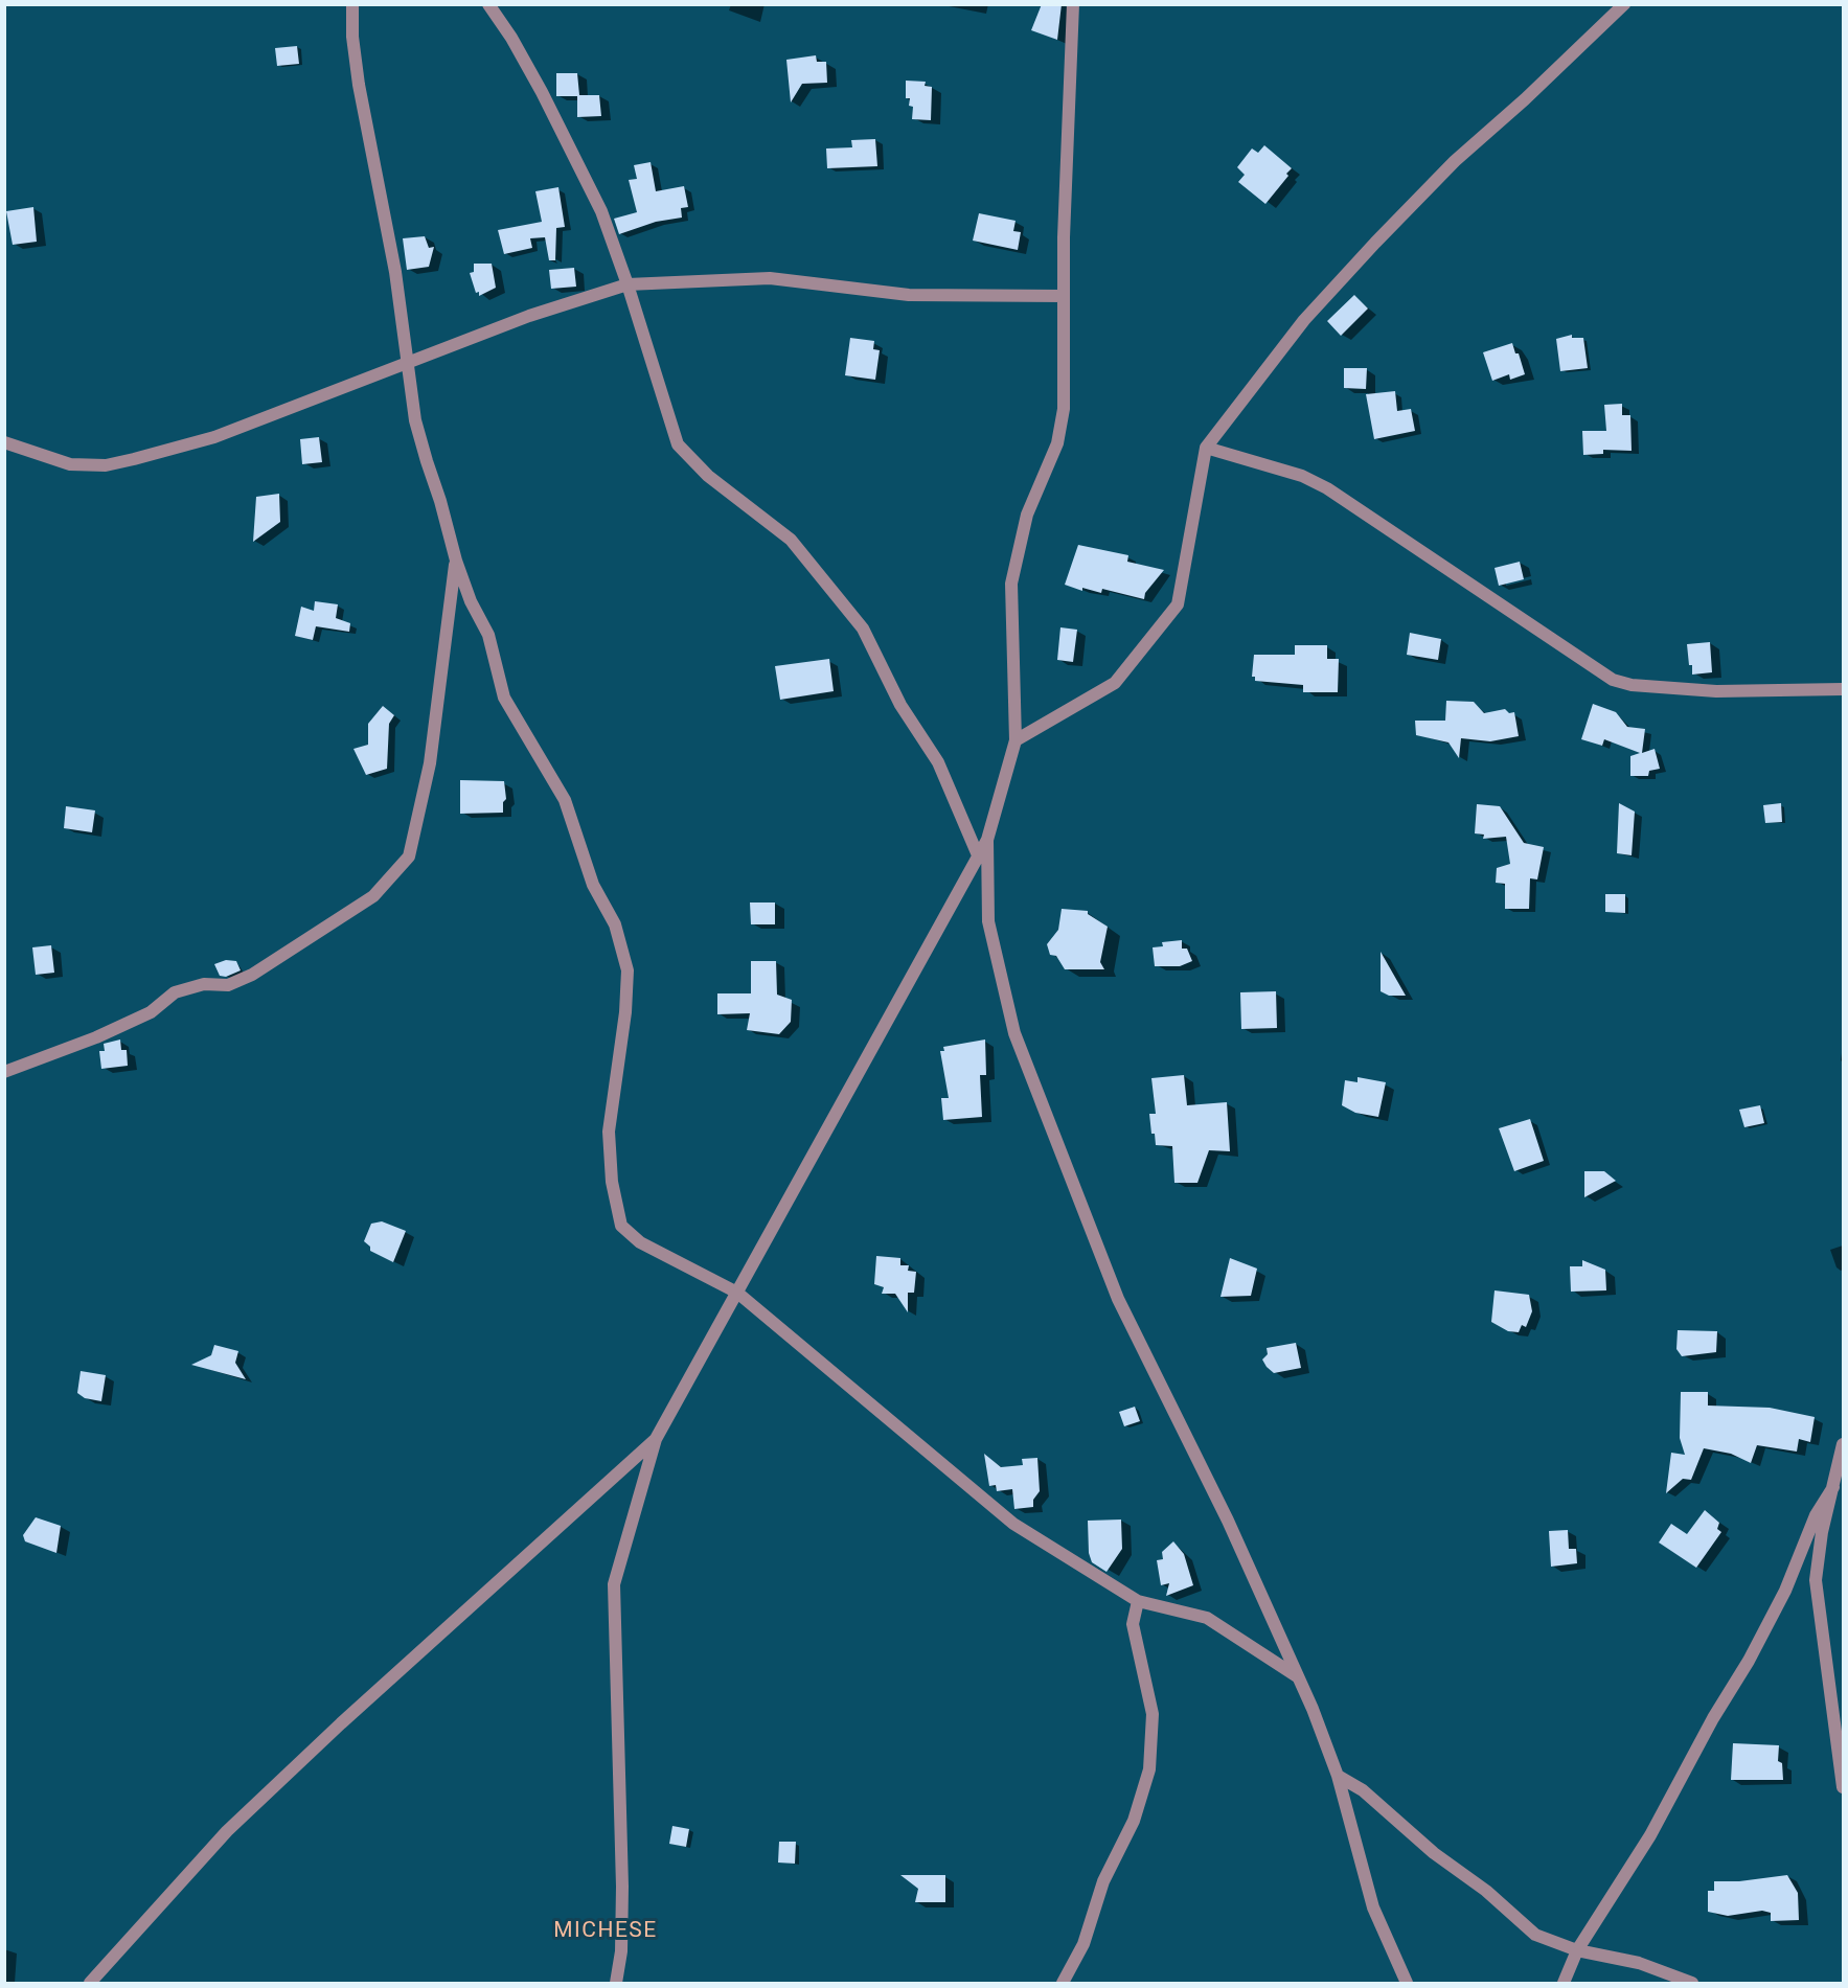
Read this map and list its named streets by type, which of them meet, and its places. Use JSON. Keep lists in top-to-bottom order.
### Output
{
  "districts": ["MICHESE"]
}
